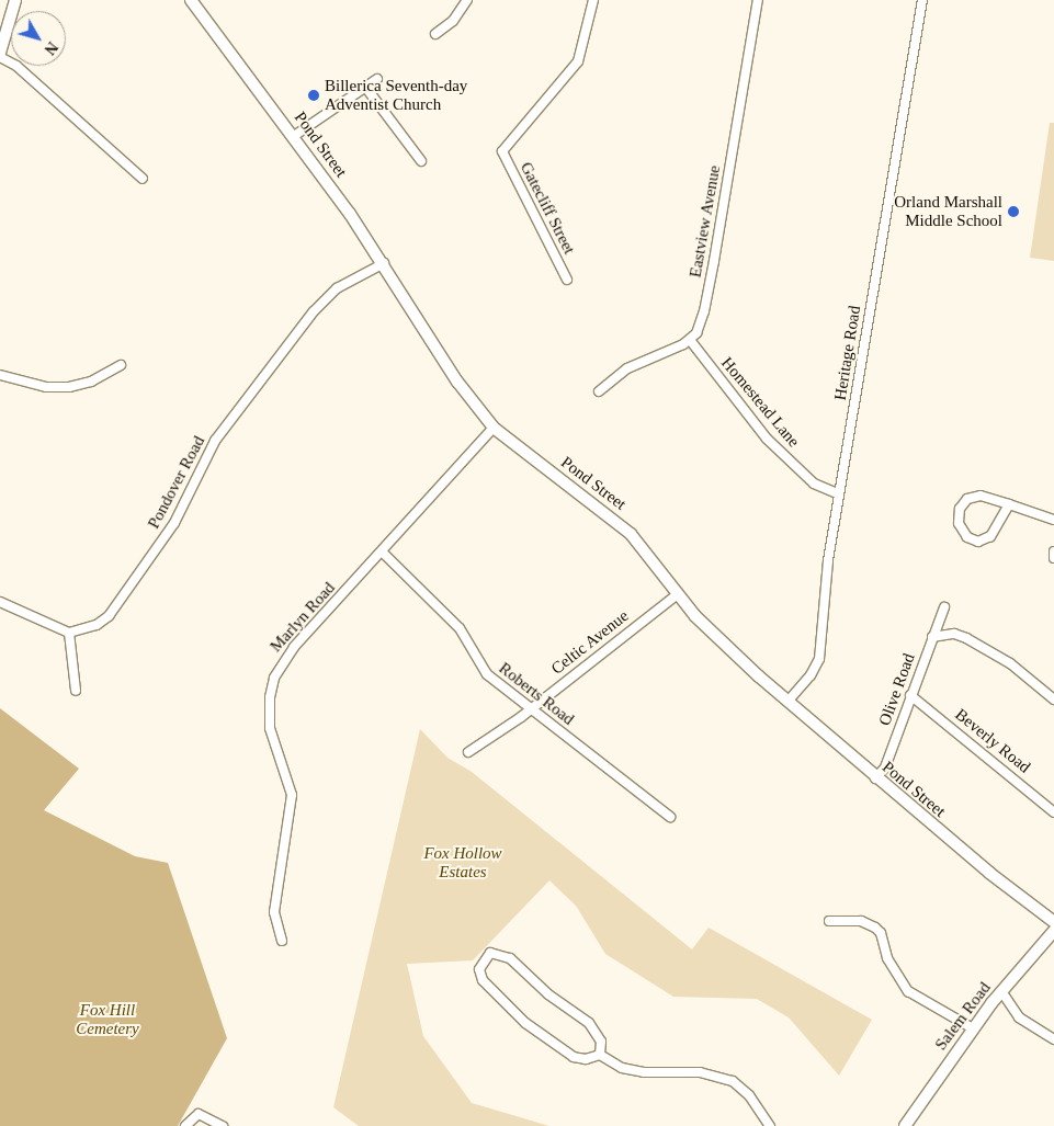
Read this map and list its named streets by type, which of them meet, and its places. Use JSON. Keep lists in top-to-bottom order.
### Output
{
  "streets": {
    "street": [
      "Pond Street",
      "Gatecliff Street",
      "Eastview Avenue",
      "Heritage Road",
      "Homestead Lane",
      "Pondover Road",
      "Marlyn Road",
      "Celtic Avenue",
      "Olive Road",
      "Roberts Road",
      "Beverly Road",
      "Salem Road"
    ]
  },
  "crossings": [
    ["Pond Street", "Heritage Road"],
    ["Pond Street", "Pondover Road"],
    ["Pond Street", "Marlyn Road"],
    ["Pond Street", "Celtic Avenue"],
    ["Pond Street", "Olive Road"],
    ["Eastview Avenue", "Homestead Lane"],
    ["Heritage Road", "Homestead Lane"],
    ["Marlyn Road", "Roberts Road"],
    ["Celtic Avenue", "Roberts Road"],
    ["Olive Road", "Beverly Road"]
  ],
  "parks": ["Fox Hollow Estates", "Fox Hill Cemetery"],
  "places": ["Billerica Seventh-day Adventist Church", "Orland Marshall Middle School"],
  "north": "bottom right"
}
